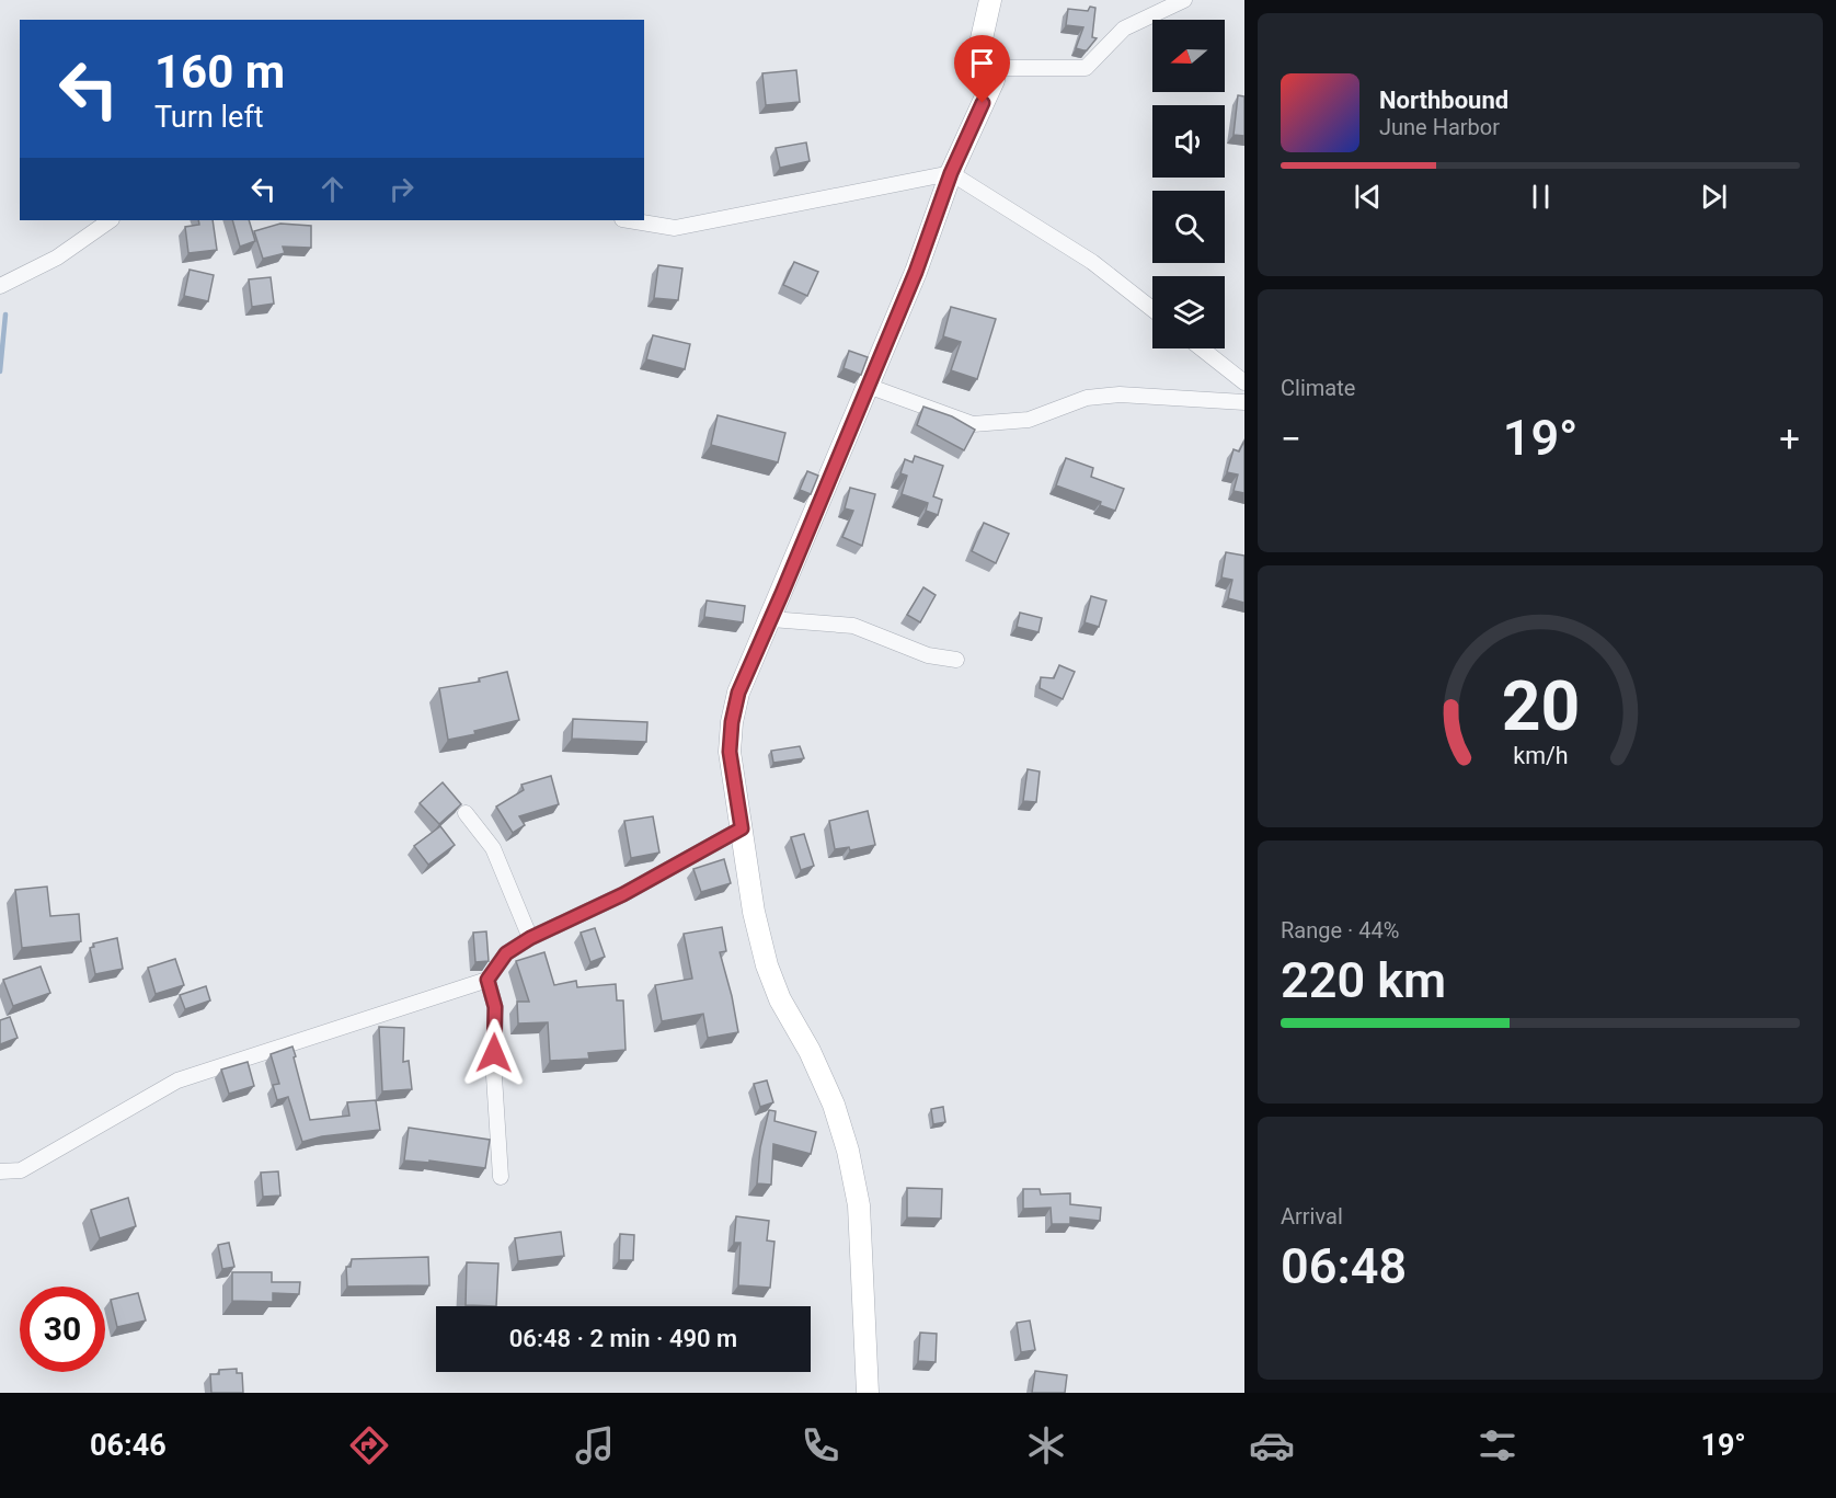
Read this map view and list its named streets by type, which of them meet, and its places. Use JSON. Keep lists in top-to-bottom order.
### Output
{
  "north": "left",
  "page": {
    "turn": ["160 m", "Turn left"],
    "song": ["Northbound", "June Harbor"],
    "tile": [
      "Climate",
      ["Range · 44%", "220 km"],
      ["Arrival", "06:48"]
    ],
    "heat": ["−", "19°", "+"],
    "limit": "30",
    "trip": "06:48 · 2 min · 490 m",
    "tabs": ["06:46", "19°"],
    "gauge": ["20", "km/h"]
  }
}
